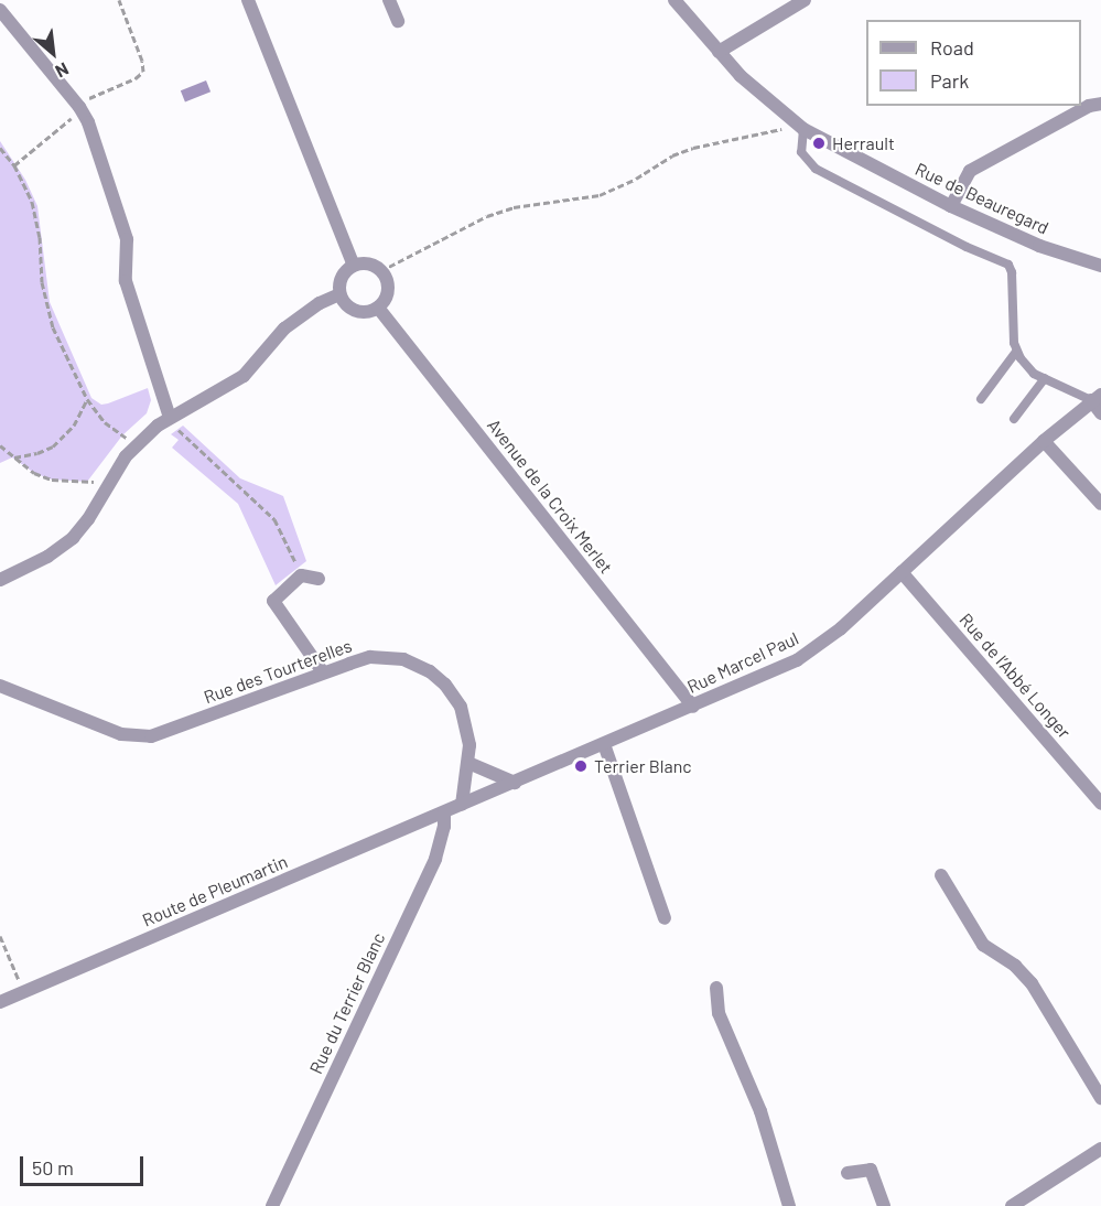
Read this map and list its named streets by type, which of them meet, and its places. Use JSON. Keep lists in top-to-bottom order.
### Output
{
  "streets": {
    "street": [
      "Rue de Beauregard",
      "Avenue de la Croix Merlet",
      "Rue Marcel Paul",
      "Rue des Tourterelles",
      "Rue de l’Abbé Longer",
      "Route de Pleumartin",
      "Rue du Terrier Blanc"
    ]
  },
  "crossings": [
    ["Avenue de la Croix Merlet", "Rue Marcel Paul"],
    ["Rue Marcel Paul", "Rue des Tourterelles"],
    ["Rue Marcel Paul", "Rue de l’Abbé Longer"],
    ["Rue Marcel Paul", "Route de Pleumartin"],
    ["Rue Marcel Paul", "Rue du Terrier Blanc"],
    ["Route de Pleumartin", "Rue du Terrier Blanc"]
  ],
  "places": ["Herrault", "Terrier Blanc"],
  "legend": ["Road", "Park"],
  "scale_bar": "50 m",
  "north": "bottom right"
}
